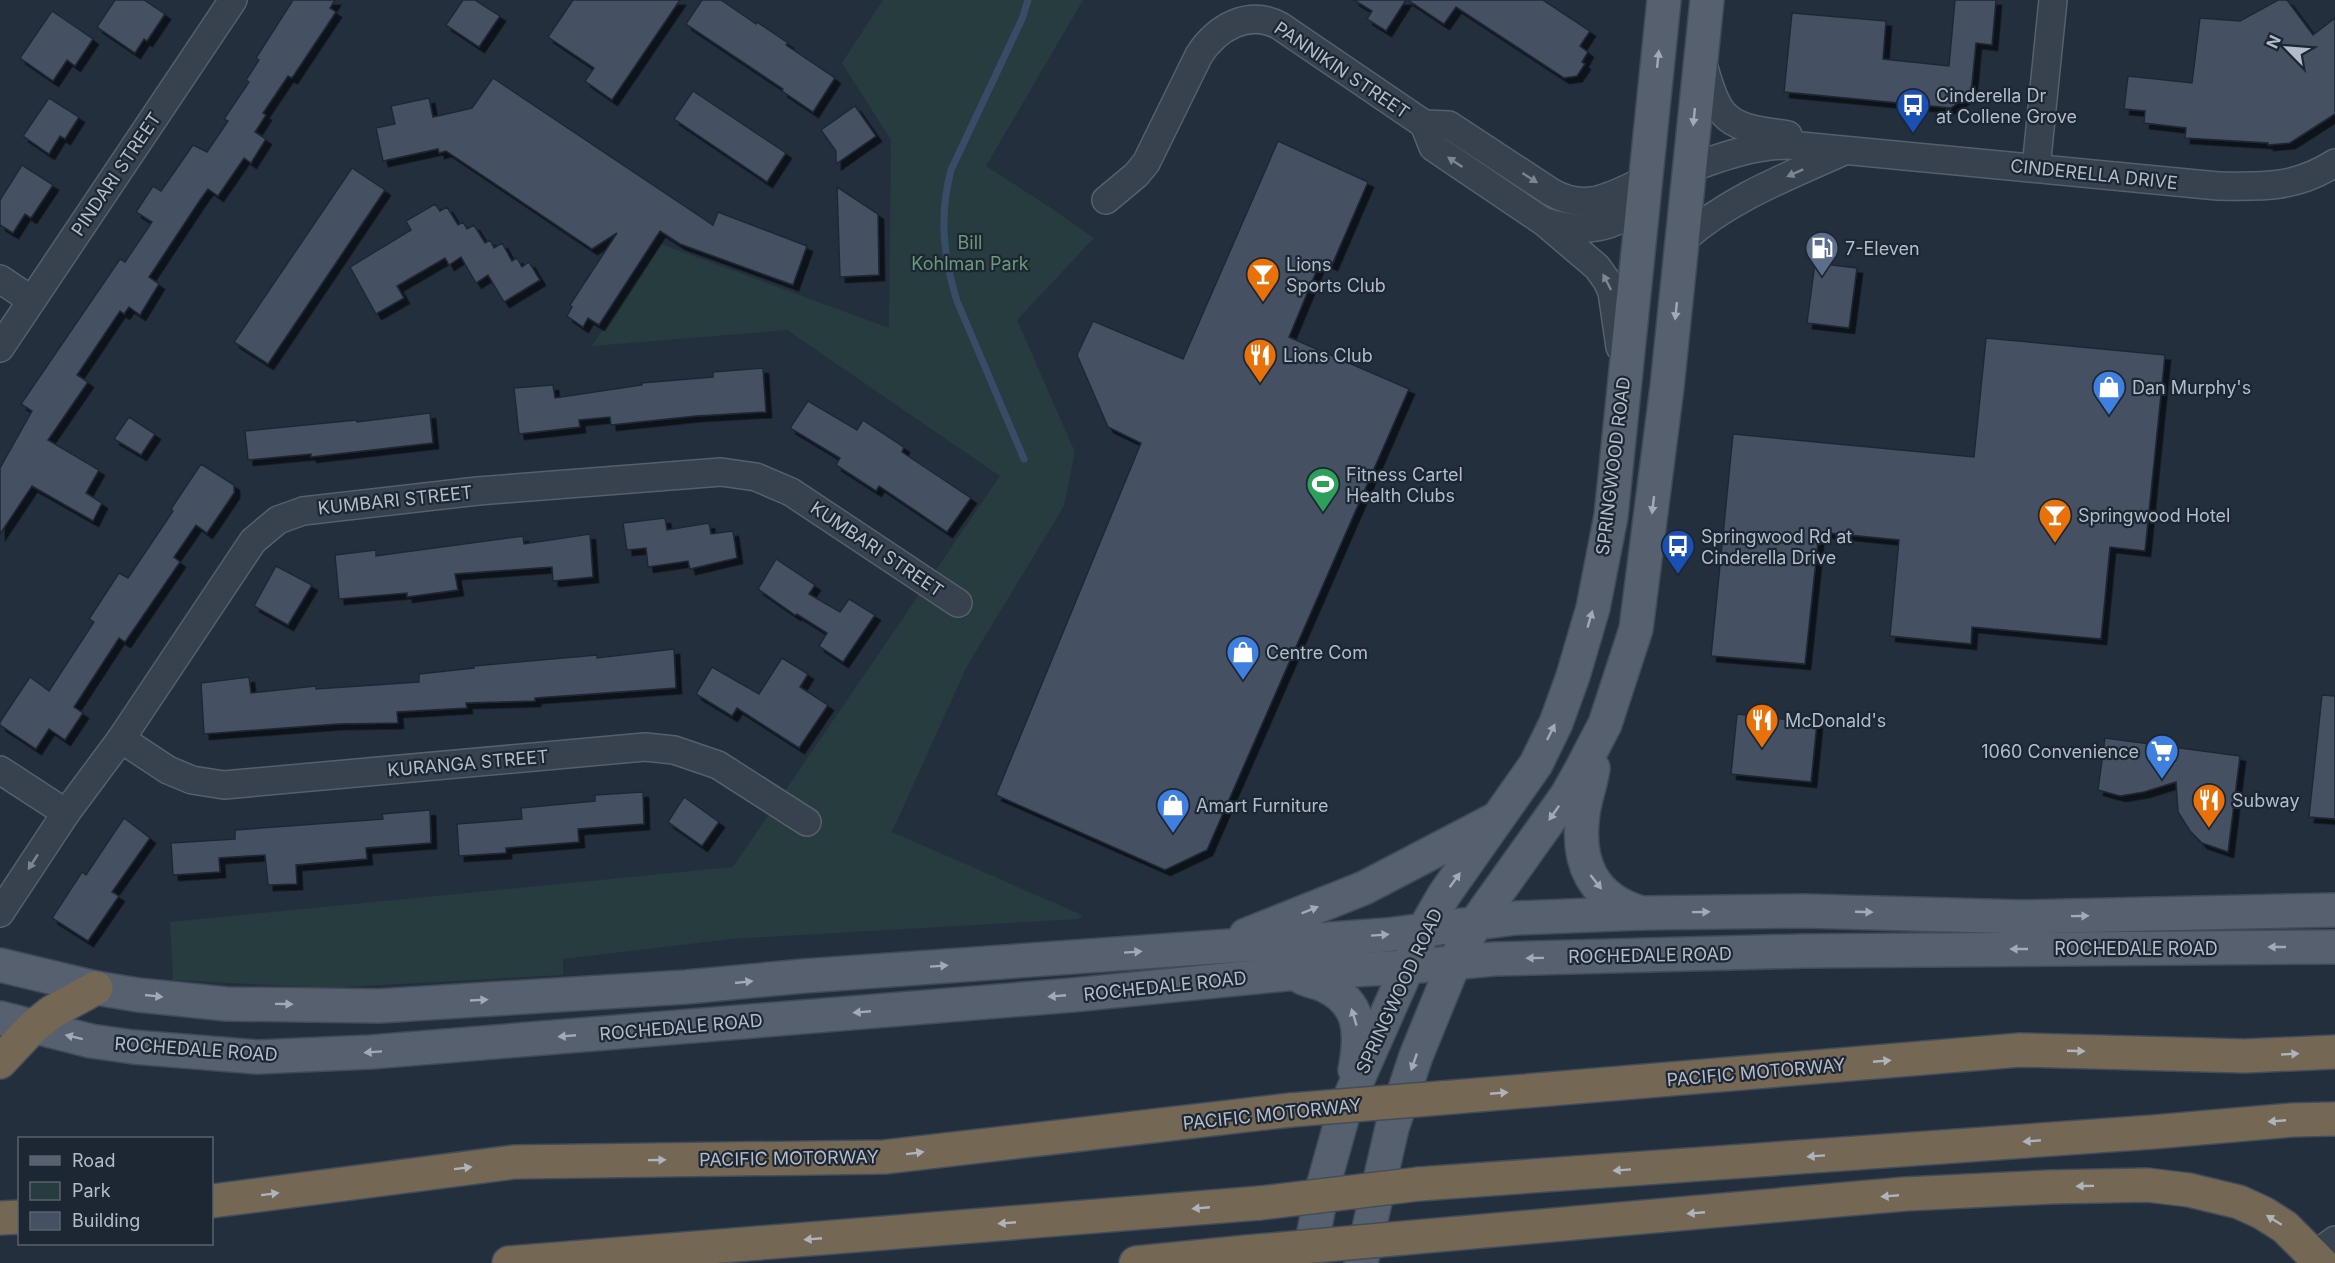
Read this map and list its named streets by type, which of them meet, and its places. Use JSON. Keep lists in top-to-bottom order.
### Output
{
  "streets": {
    "highway": ["PACIFIC MOTORWAY"],
    "main road": ["SPRINGWOOD ROAD", "ROCHEDALE ROAD"],
    "street": [
      "PANNIKIN STREET",
      "PINDARI STREET",
      "CINDERELLA DRIVE",
      "KUMBARI STREET",
      "KURANGA STREET"
    ]
  },
  "crossings": [
    ["PANNIKIN STREET", "SPRINGWOOD ROAD"],
    ["SPRINGWOOD ROAD", "ROCHEDALE ROAD"],
    ["KUMBARI STREET", "KURANGA STREET"]
  ],
  "parks": ["Bill Kohlman Park"],
  "places": {
    "bus stop": ["Cinderella Dr at Collene Grove", "Springwood Rd at Cinderella Drive"],
    "fuel station": ["7-Eleven"],
    "bar": ["Lions Sports Club", "Springwood Hotel"],
    "restaurant": ["Lions Club", "McDonald's", "Subway"],
    "shop": ["Dan Murphy's", "Centre Com", "Amart Furniture"],
    "sports": ["Fitness Cartel Health Clubs"],
    "supermarket": ["1060 Convenience"]
  },
  "legend": ["Road", "Park", "Building"],
  "north": "top left"
}
